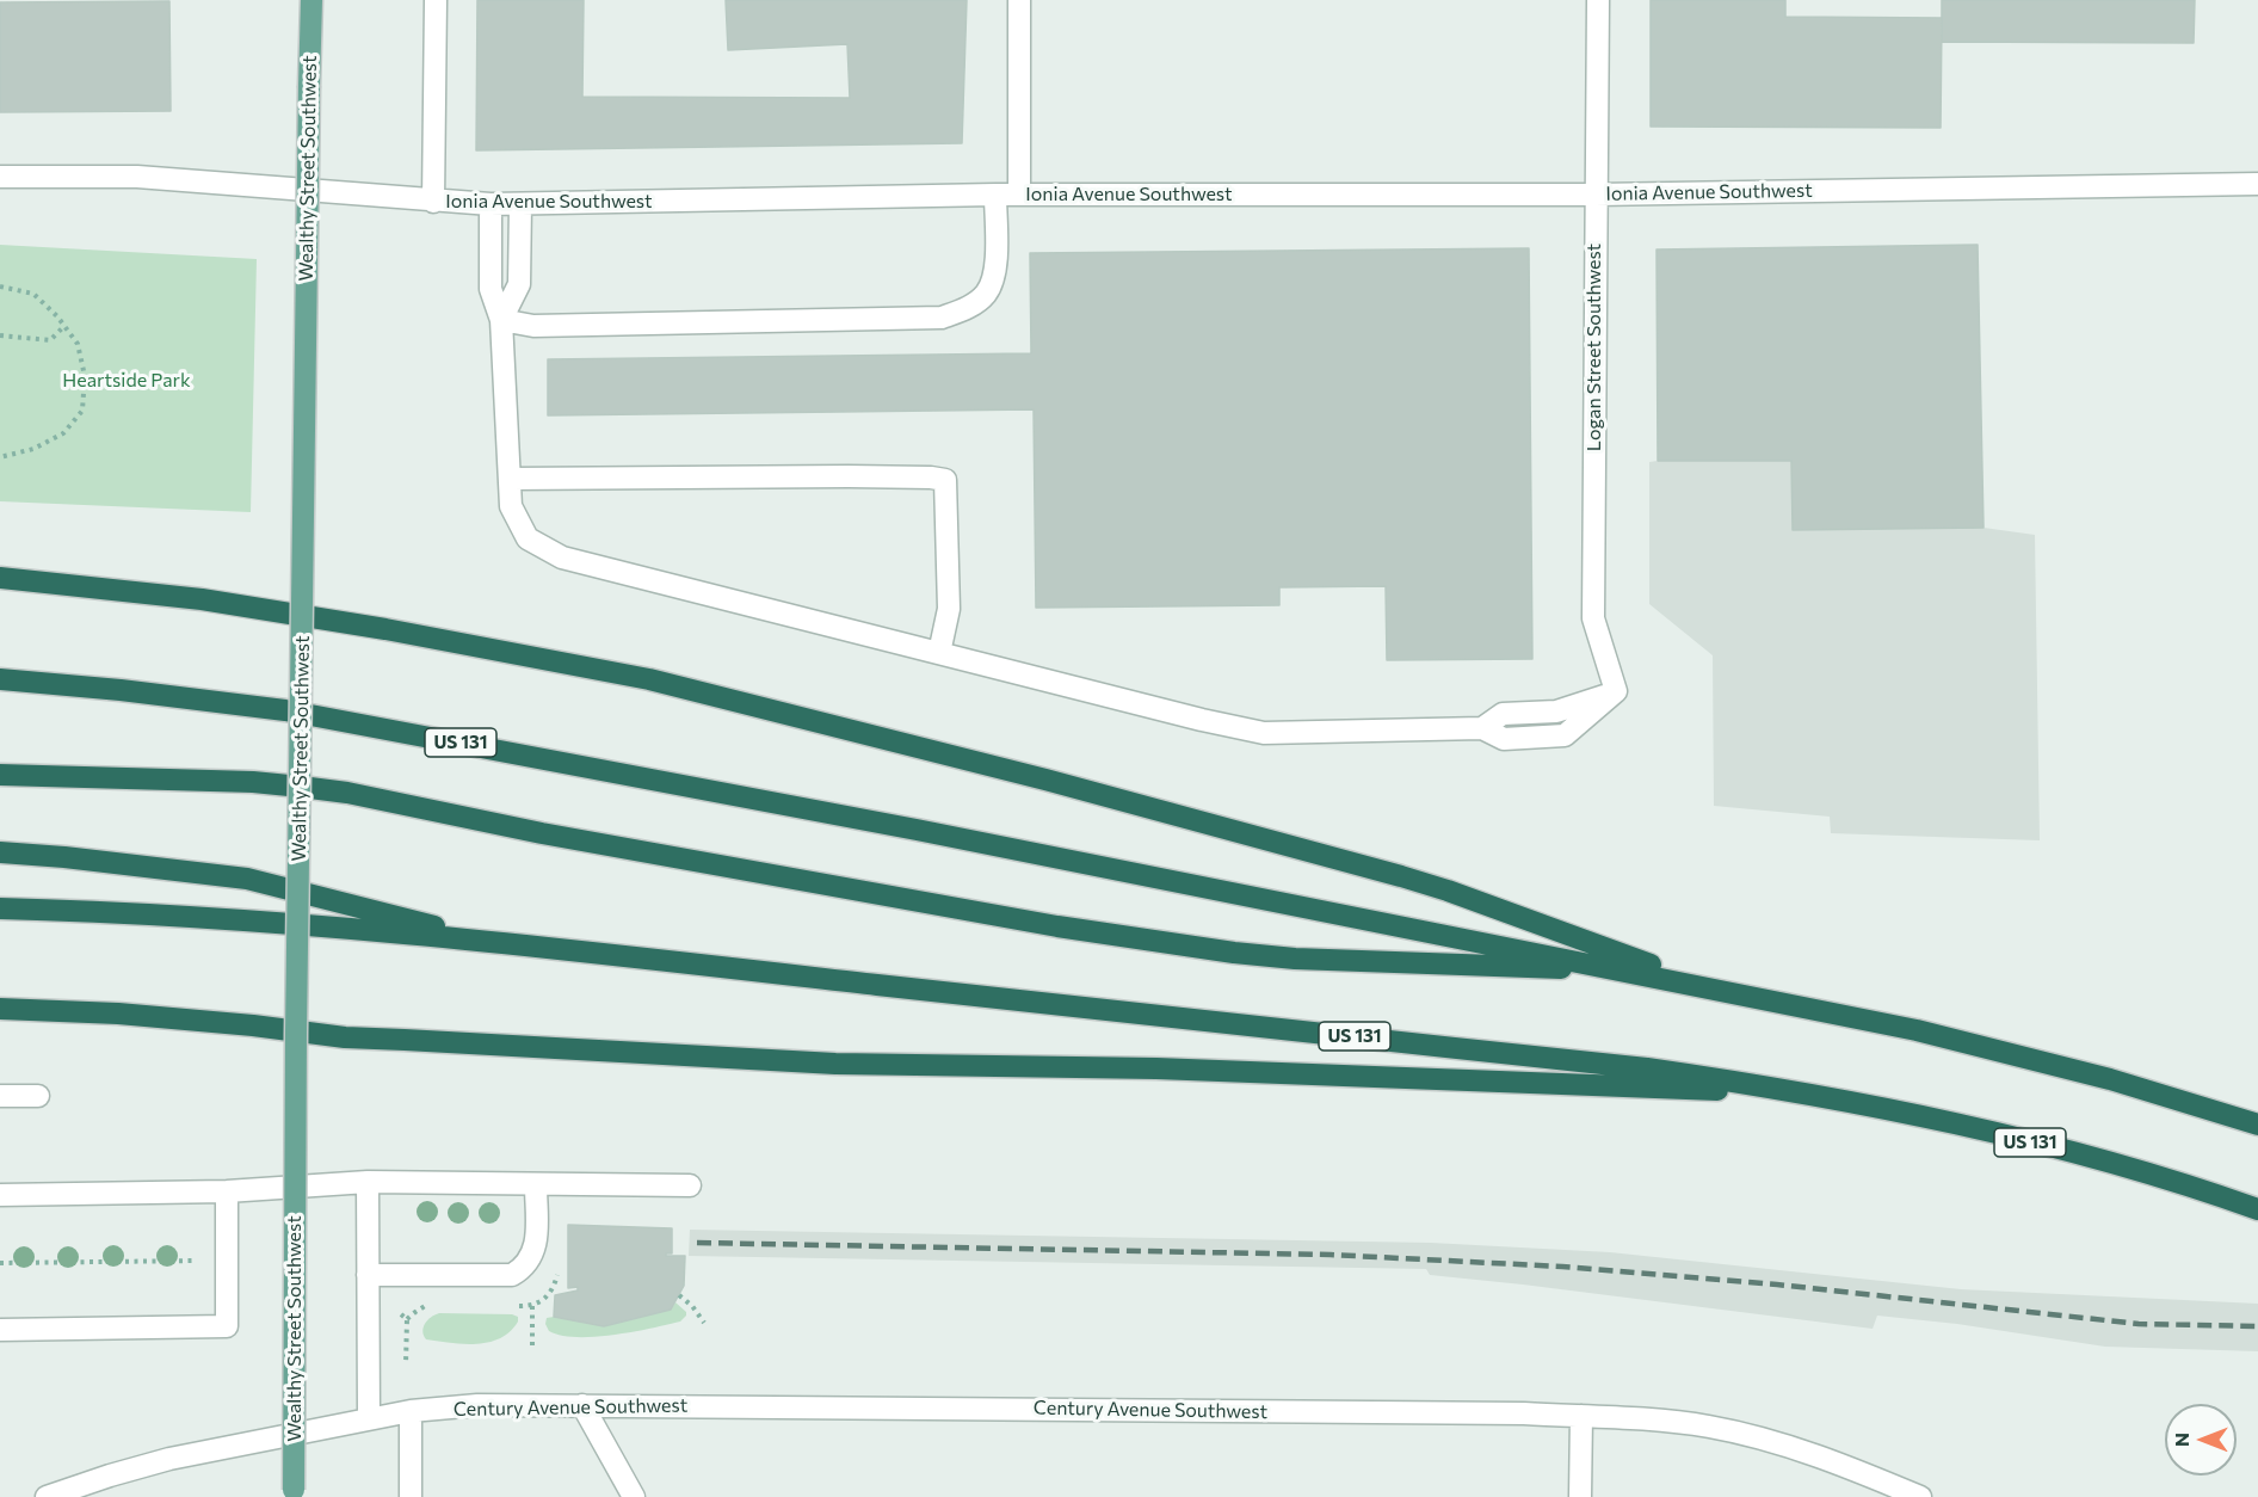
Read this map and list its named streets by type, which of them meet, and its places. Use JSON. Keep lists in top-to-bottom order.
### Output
{
  "streets": {
    "highway": ["US 131"],
    "main road": ["Wealthy Street Southwest"],
    "street": ["Ionia Avenue Southwest", "Logan Street Southwest", "Century Avenue Southwest"]
  },
  "crossings": [
    ["Ionia Avenue Southwest", "Logan Street Southwest"]
  ],
  "parks": ["Heartside Park"],
  "north": "left"
}
